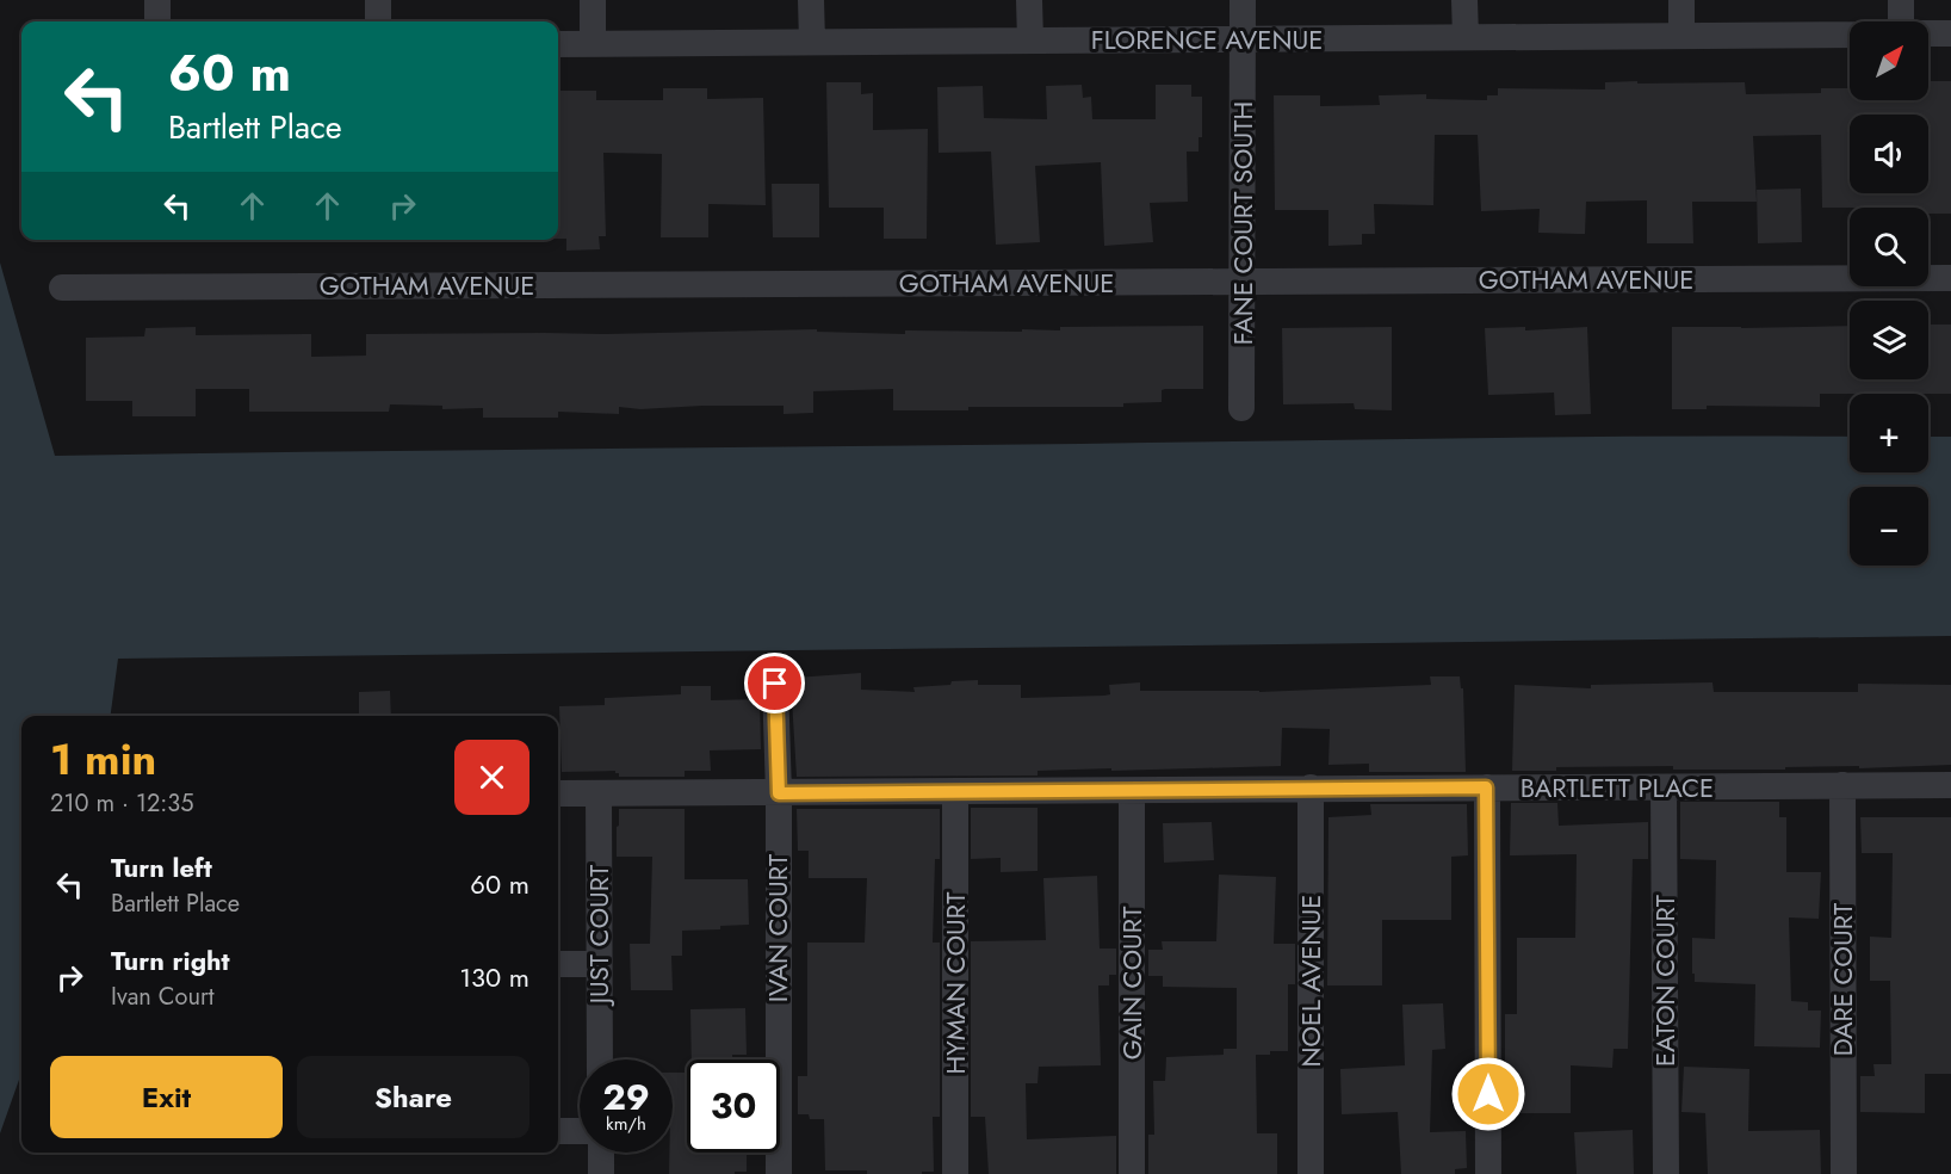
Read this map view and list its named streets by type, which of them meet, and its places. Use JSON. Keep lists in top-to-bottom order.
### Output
{
  "streets": {
    "street": [
      "FLORENCE AVENUE",
      "FANE COURT SOUTH",
      "GOTHAM AVENUE",
      "BARTLETT PLACE",
      "IVAN COURT",
      "JUST COURT",
      "DARE COURT",
      "NOEL AVENUE",
      "EATON COURT",
      "HYMAN COURT",
      "GAIN COURT"
    ]
  },
  "crossings": [
    ["FLORENCE AVENUE", "FANE COURT SOUTH"],
    ["FANE COURT SOUTH", "GOTHAM AVENUE"],
    ["BARTLETT PLACE", "IVAN COURT"],
    ["BARTLETT PLACE", "JUST COURT"],
    ["BARTLETT PLACE", "DARE COURT"],
    ["BARTLETT PLACE", "NOEL AVENUE"],
    ["BARTLETT PLACE", "EATON COURT"],
    ["BARTLETT PLACE", "HYMAN COURT"],
    ["BARTLETT PLACE", "GAIN COURT"]
  ],
  "north": "top right",
  "page": {
    "map_buttons": ["+", "−"],
    "turn": ["60 m", "Bartlett Place"],
    "heading": ["1 min", "210 m · 12:35"],
    "list": [
      {
        "name": "Turn left",
        "note": "Bartlett Place",
        "value": "60 m"
      },
      {
        "name": "Turn right",
        "note": "Ivan Court",
        "value": "130 m"
      }
    ],
    "buttons": ["Exit", "Share"],
    "speed": "29 km/h",
    "limit": "30"
  }
}
